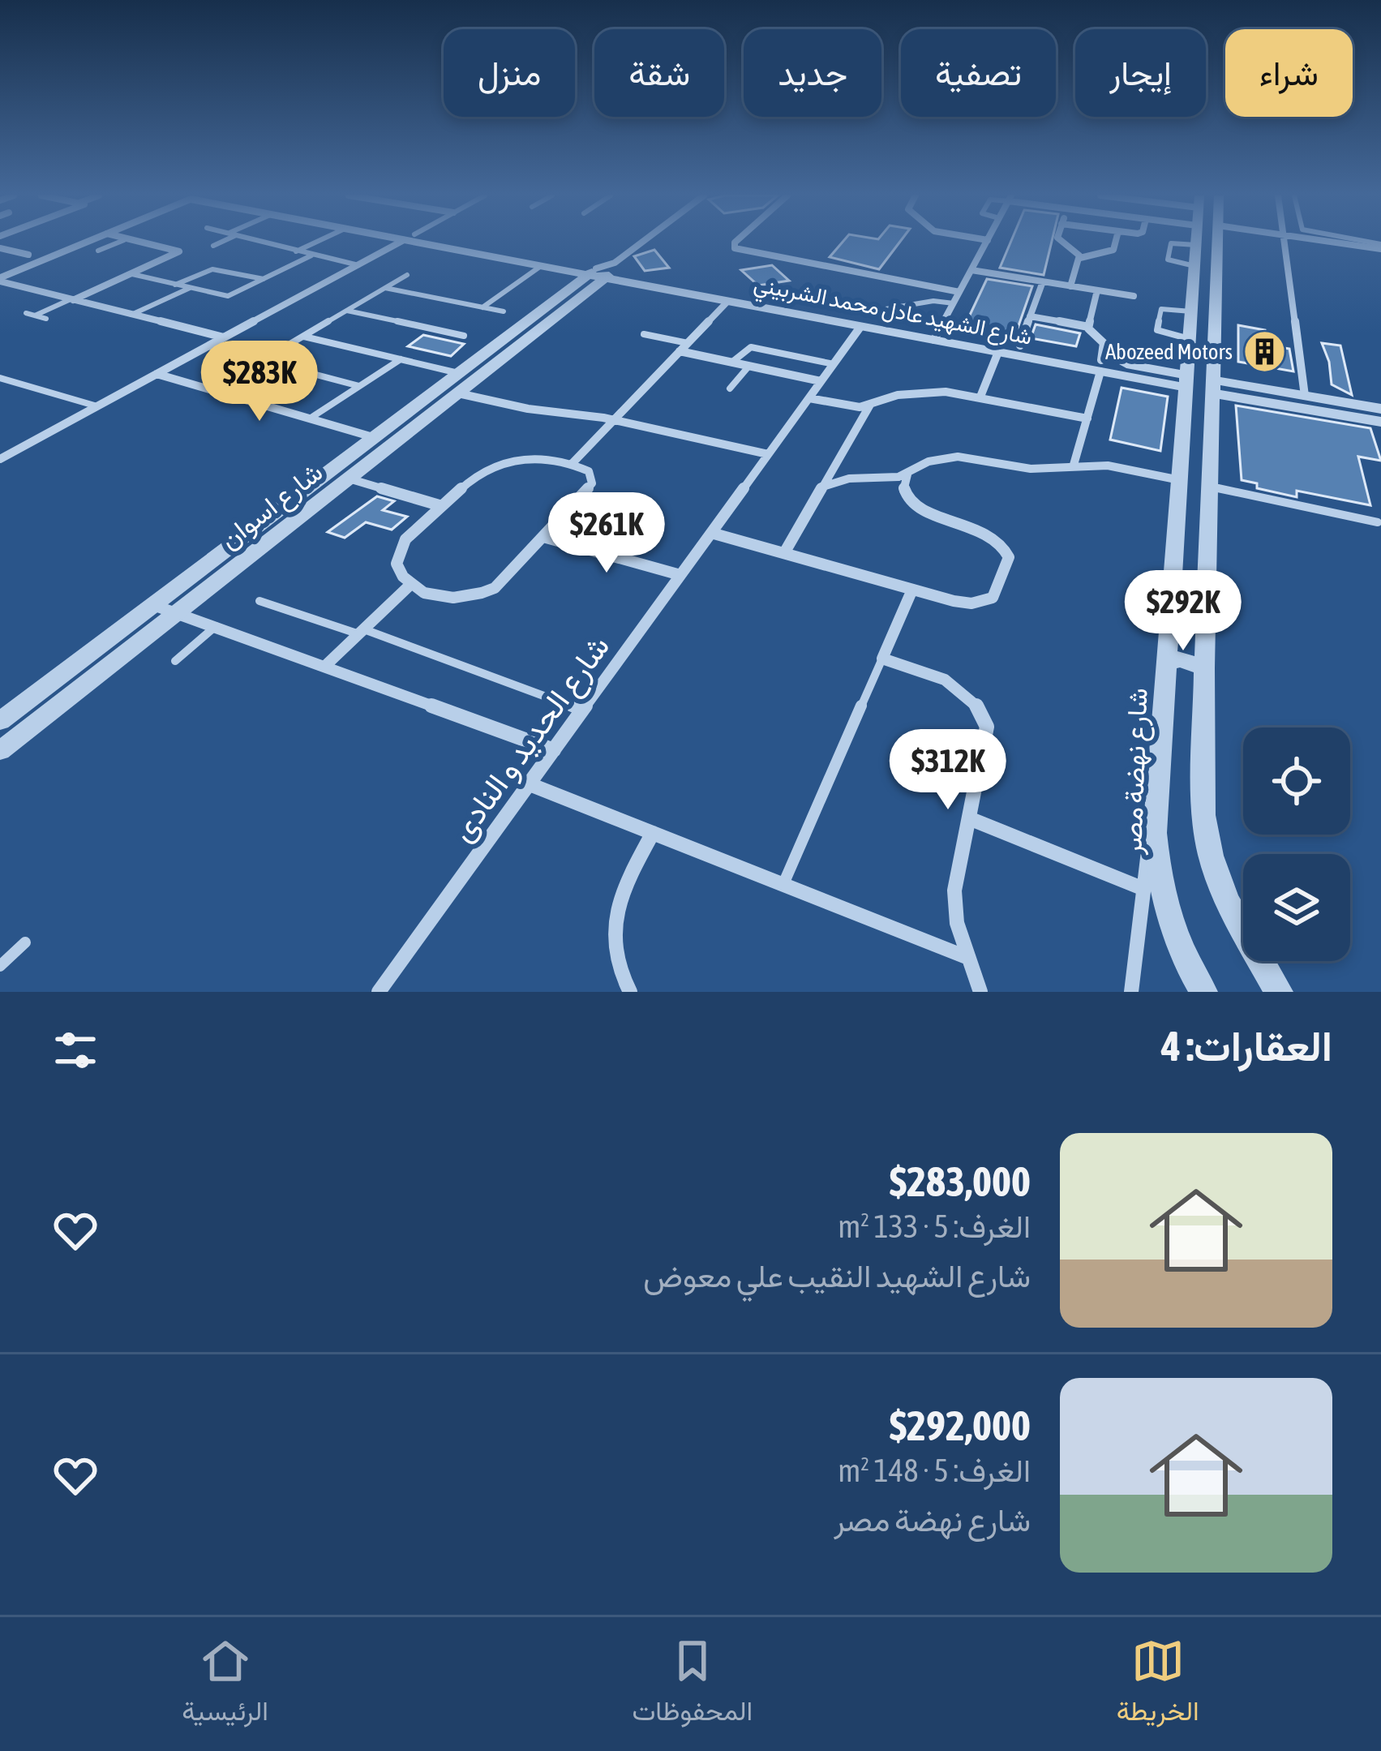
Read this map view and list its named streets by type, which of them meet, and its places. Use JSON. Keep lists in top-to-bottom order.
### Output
{
  "streets": {
    "street": [
      "شارع الشهيد عادل محمد الشربيني",
      "شارع اسوان",
      "شارع الحديد و النادى",
      "شارع نهضة مصر"
    ]
  },
  "crossings": [
    ["شارع الشهيد عادل محمد الشربيني", "شارع اسوان"],
    ["شارع الشهيد عادل محمد الشربيني", "شارع الحديد و النادى"],
    ["شارع الشهيد عادل محمد الشربيني", "شارع نهضة مصر"]
  ],
  "places": {
    "building": ["Abozeed Motors"]
  },
  "page": {
    "chip": [
      "شراء",
      "إيجار",
      "تصفية",
      "جديد",
      "شقة",
      "منزل"
    ],
    "price": [
      "$283K",
      "$261K",
      "$292K",
      "$312K"
    ],
    "heading": "العقارات: 4",
    "list": [
      {
        "name": "$283,000",
        "note": "الغرف: 5 · 133 m² · شارع الشهيد النقيب علي معوض"
      },
      {
        "name": "$292,000",
        "note": "الغرف: 5 · 148 m² · شارع نهضة مصر"
      }
    ],
    "tabs": ["الخريطة", "المحفوظات", "الرئيسية"]
  }
}
